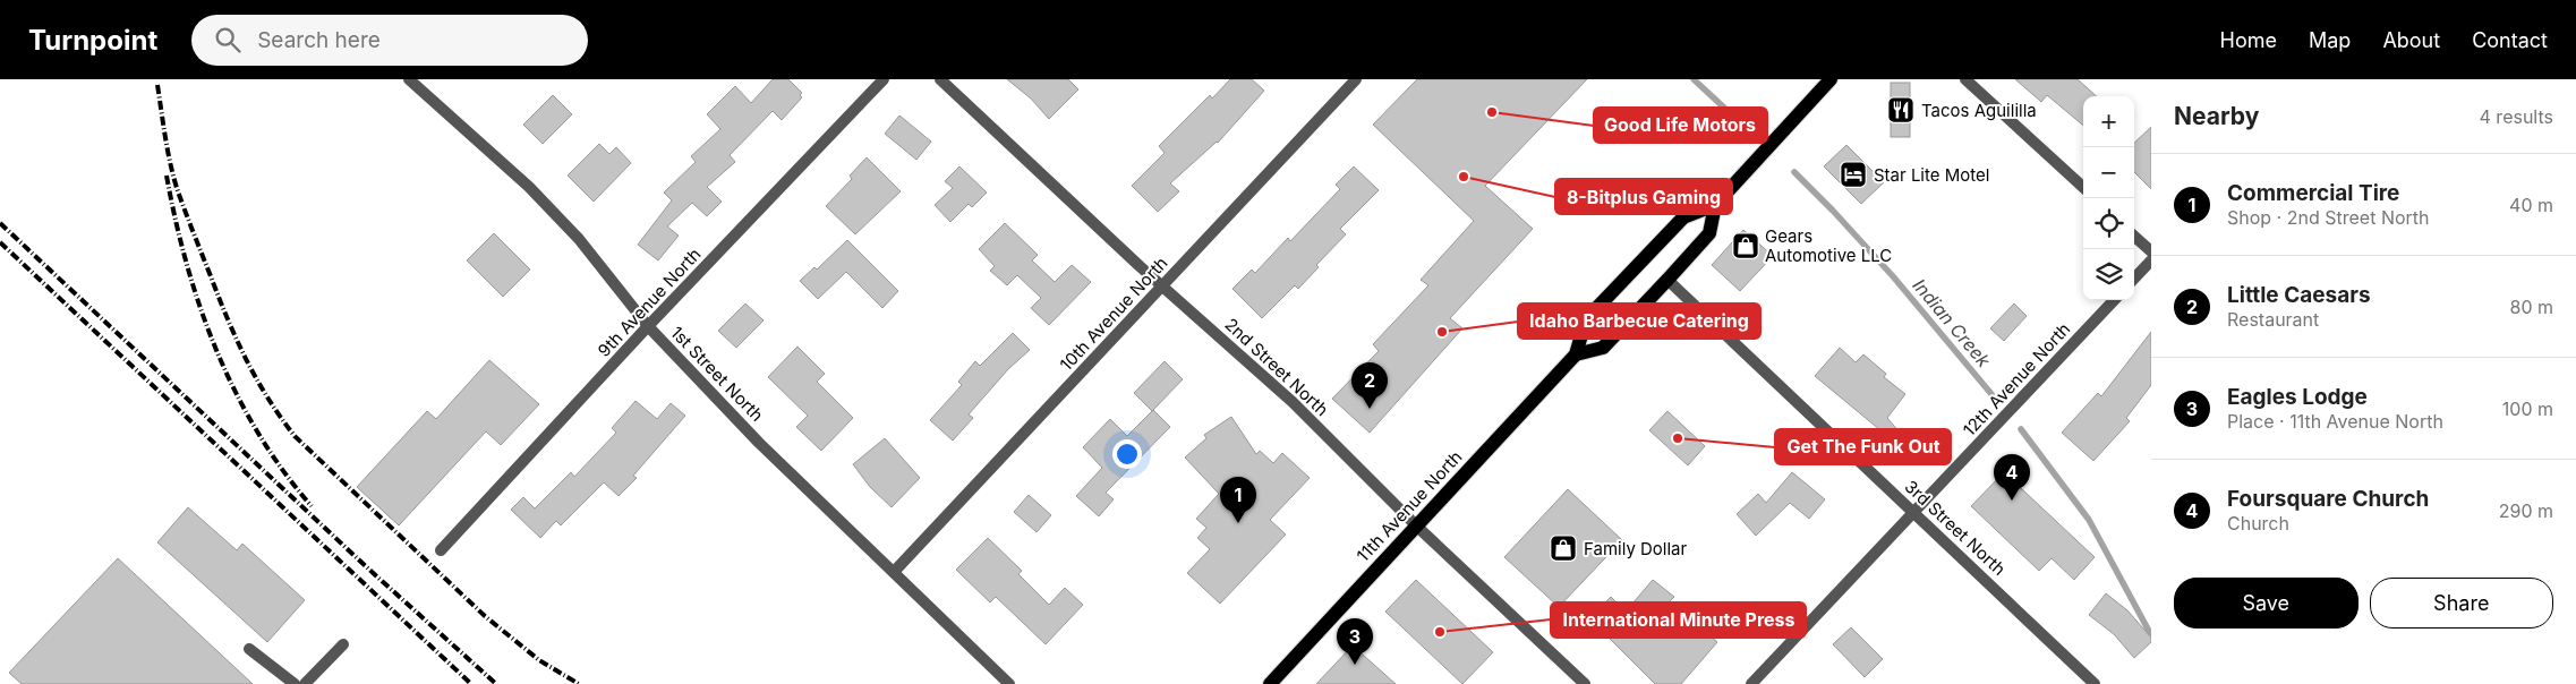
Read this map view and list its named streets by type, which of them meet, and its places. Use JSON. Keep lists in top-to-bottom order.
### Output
{
  "streets": {
    "main road": ["11th Avenue North"],
    "street": [
      "9th Avenue North",
      "10th Avenue North",
      "2nd Street North",
      "1st Street North",
      "12th Avenue North",
      "3rd Street North"
    ]
  },
  "crossings": [
    ["9th Avenue North", "1st Street North"],
    ["10th Avenue North", "2nd Street North"],
    ["10th Avenue North", "1st Street North"],
    ["2nd Street North", "11th Avenue North"],
    ["12th Avenue North", "3rd Street North"]
  ],
  "water": ["Indian Creek"],
  "places": {
    "restaurant": ["Tacos Aguililla"],
    "other": [
      "Good Life Motors",
      "8-Bitplus Gaming",
      "Idaho Barbecue Catering",
      "Get The Funk Out",
      "International Minute Press"
    ],
    "hotel": ["Star Lite Motel"],
    "shop": ["Gears Automotive LLC", "Family Dollar"]
  },
  "page": {
    "header": "Turnpoint",
    "search": "Search here",
    "nav": [
      "Home",
      "Map",
      "About",
      "Contact"
    ],
    "heading": ["Nearby", "4 results"],
    "map_buttons": ["+", "−"],
    "list": [
      {
        "mark": "1",
        "name": "Commercial Tire",
        "note": "Shop · 2nd Street North",
        "value": "40 m"
      },
      {
        "mark": "2",
        "name": "Little Caesars",
        "note": "Restaurant",
        "value": "80 m"
      },
      {
        "mark": "3",
        "name": "Eagles Lodge",
        "note": "Place · 11th Avenue North",
        "value": "100 m"
      },
      {
        "mark": "4",
        "name": "Foursquare Church",
        "note": "Church",
        "value": "290 m"
      }
    ],
    "pins": [
      "2",
      "4",
      "1",
      "3"
    ],
    "buttons": ["Save", "Share"]
  }
}
